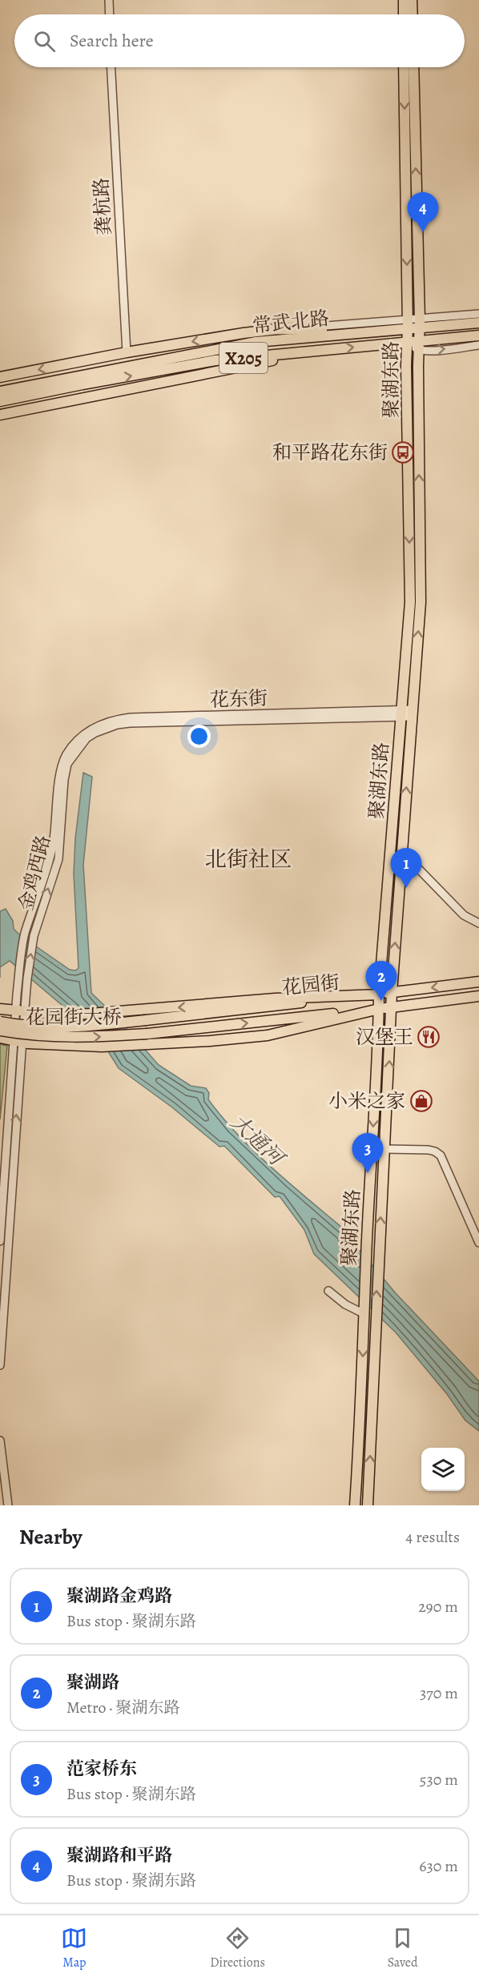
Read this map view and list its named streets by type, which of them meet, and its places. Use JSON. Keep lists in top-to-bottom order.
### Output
{
  "streets": {
    "main road": [
      "常武北路",
      "X205",
      "聚湖东路",
      "花园街",
      "花园街大桥"
    ],
    "street": ["龚杭路", "花东街", "金鸡西路"]
  },
  "crossings": [
    ["常武北路", "聚湖东路"],
    ["聚湖东路", "花东街"],
    ["聚湖东路", "花园街"],
    ["花东街", "金鸡西路"],
    ["花园街", "花园街大桥"]
  ],
  "districts": ["北街社区"],
  "water": ["大通河"],
  "places": {
    "bus stop": ["和平路花东街"],
    "restaurant": ["汉堡王"],
    "shop": ["小米之家"]
  },
  "page": {
    "search": "Search here",
    "pins": [
      "4",
      "1",
      "2",
      "3"
    ],
    "heading": ["Nearby", "4 results"],
    "list": [
      {
        "mark": "1",
        "name": "聚湖路金鸡路",
        "note": "Bus stop · 聚湖东路",
        "value": "290 m"
      },
      {
        "mark": "2",
        "name": "聚湖路",
        "note": "Metro · 聚湖东路",
        "value": "370 m"
      },
      {
        "mark": "3",
        "name": "范家桥东",
        "note": "Bus stop · 聚湖东路",
        "value": "530 m"
      },
      {
        "mark": "4",
        "name": "聚湖路和平路",
        "note": "Bus stop · 聚湖东路",
        "value": "630 m"
      }
    ],
    "nav": ["Map", "Directions", "Saved"]
  }
}
